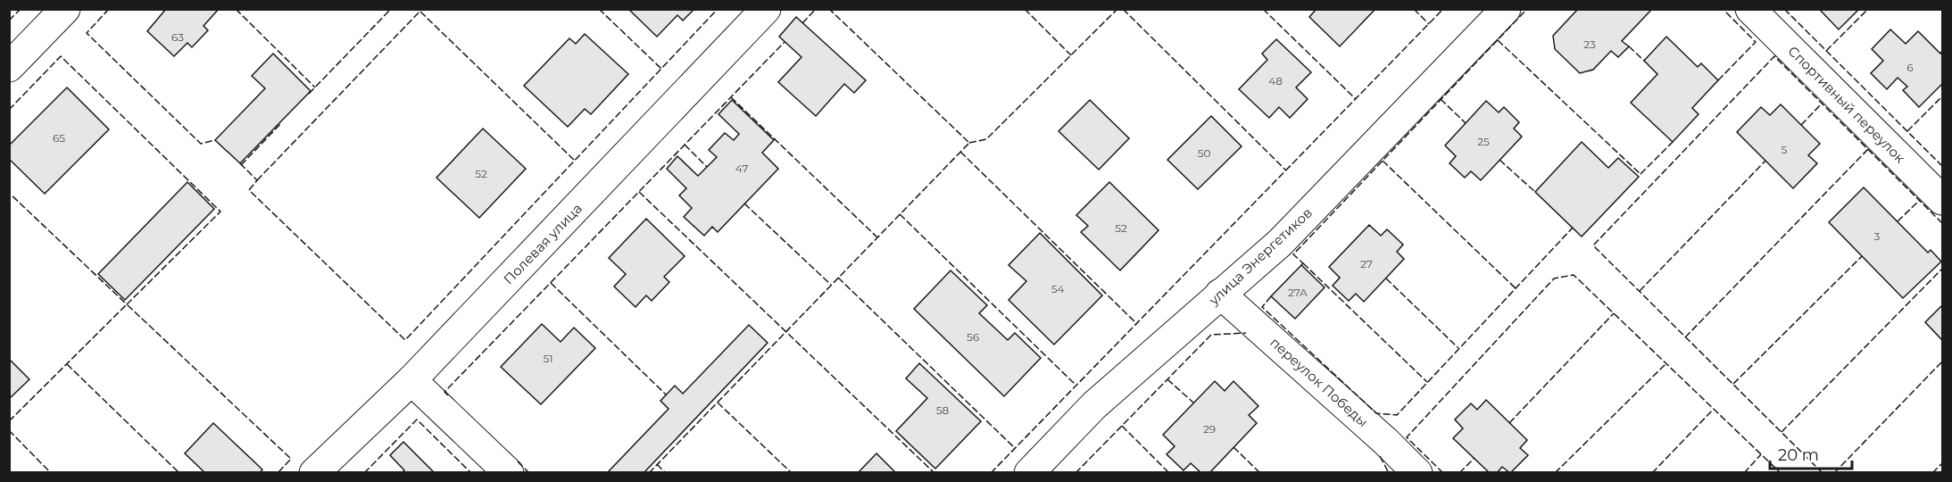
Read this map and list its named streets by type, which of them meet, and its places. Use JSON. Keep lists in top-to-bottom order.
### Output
{
  "streets": {
    "street": [
      "Спортивный переулок",
      "Полевая улица",
      "улица Энергетиков",
      "переулок Победы"
    ]
  },
  "crossings": [
    ["улица Энергетиков", "переулок Победы"]
  ],
  "house_numbers": [
    "63",
    "23",
    "6",
    "48",
    "65",
    "25",
    "5",
    "50",
    "47",
    "52",
    "52",
    "3",
    "27",
    "54",
    "27А",
    "56",
    "51",
    "58",
    "29"
  ],
  "scale_bar": "20 m"
}
